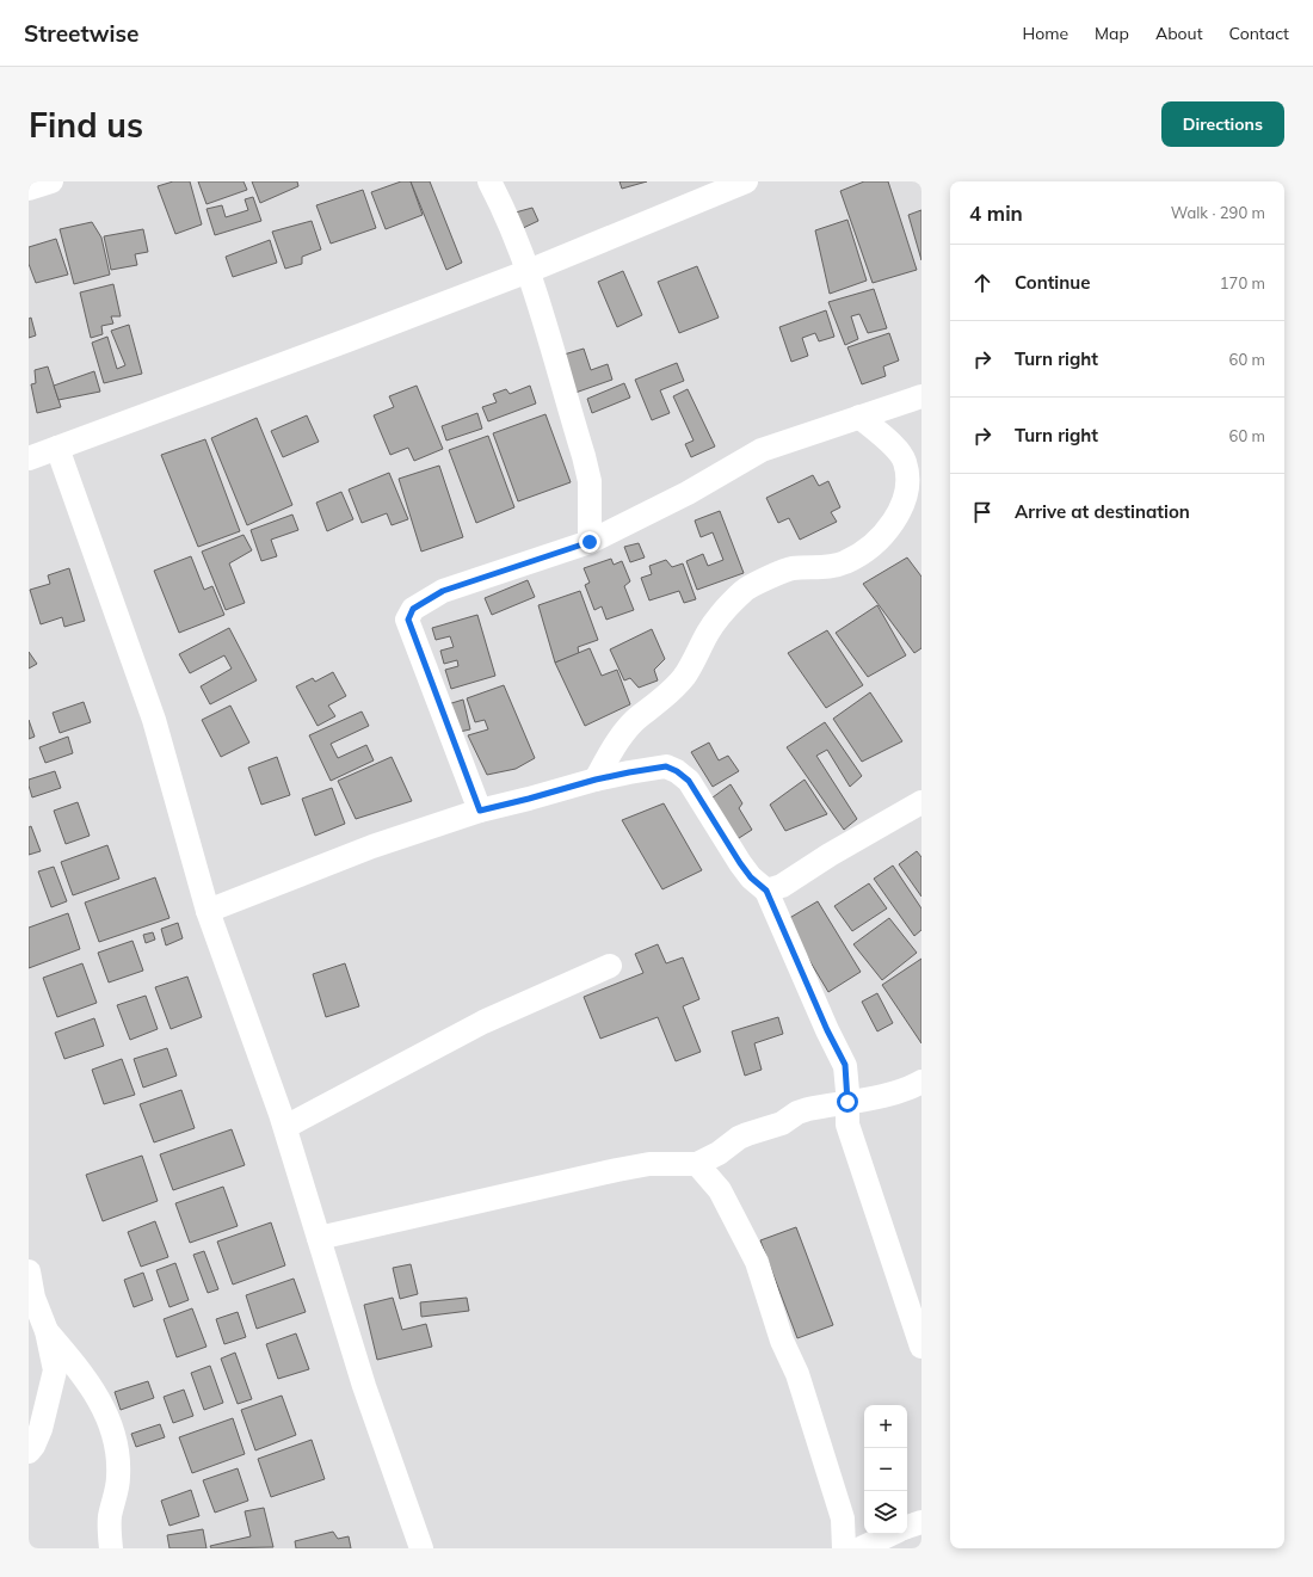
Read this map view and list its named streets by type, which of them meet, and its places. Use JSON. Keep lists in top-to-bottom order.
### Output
{
  "page": {
    "header": "Streetwise",
    "nav": [
      "Home",
      "Map",
      "About",
      "Contact"
    ],
    "buttons": "Directions",
    "title": "Find us",
    "heading": ["4 min", "Walk · 290 m"],
    "list": [
      ["Continue", "170 m"],
      ["Turn right", "60 m"],
      ["Turn right", "60 m"],
      "Arrive at destination"
    ],
    "map_buttons": ["+", "−"]
  }
}
